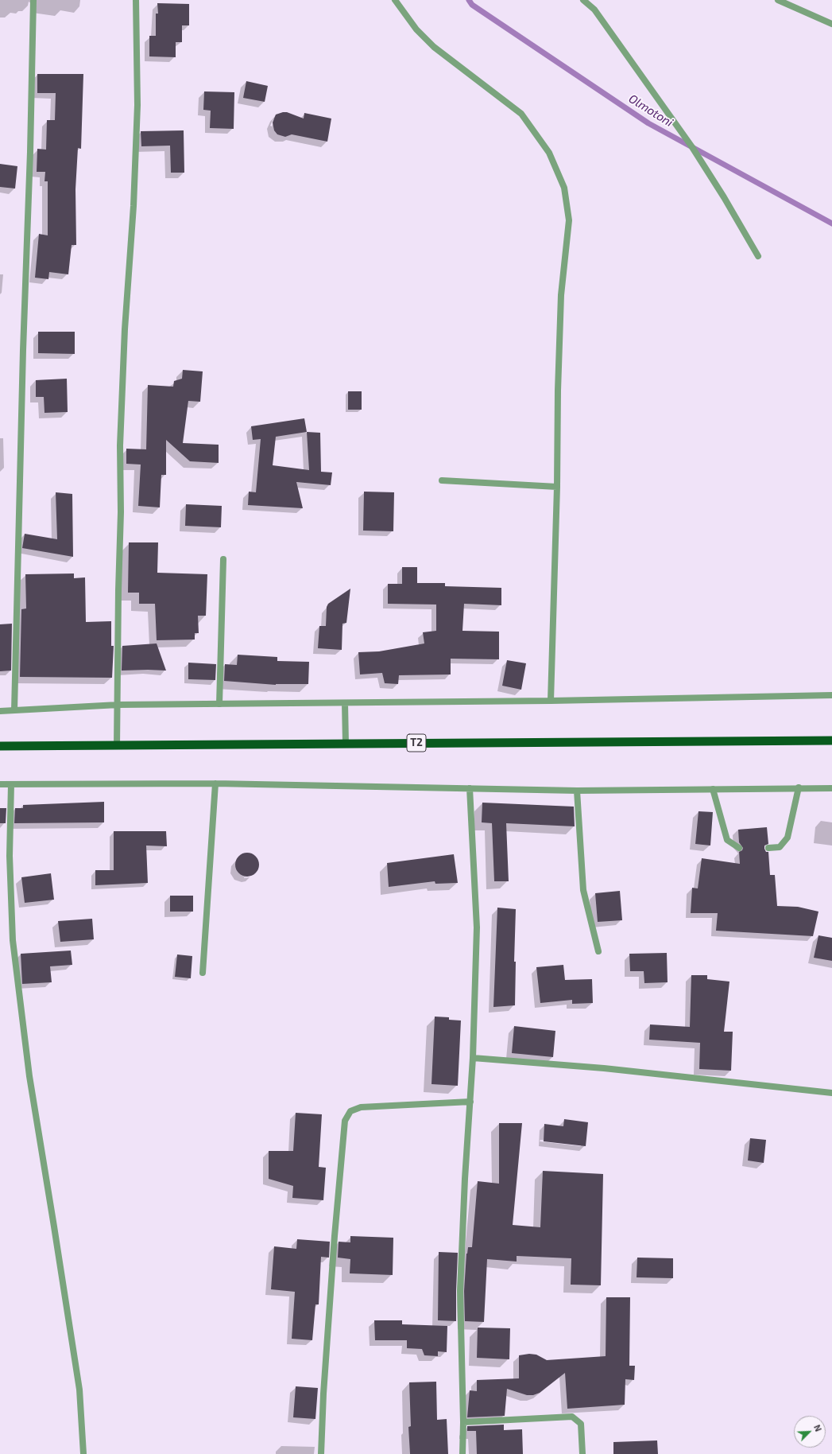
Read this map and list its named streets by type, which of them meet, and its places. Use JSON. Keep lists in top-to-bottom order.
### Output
{
  "streets": {
    "highway": ["T2"]
  },
  "water": ["Olmotoni"],
  "north": "top right"
}
